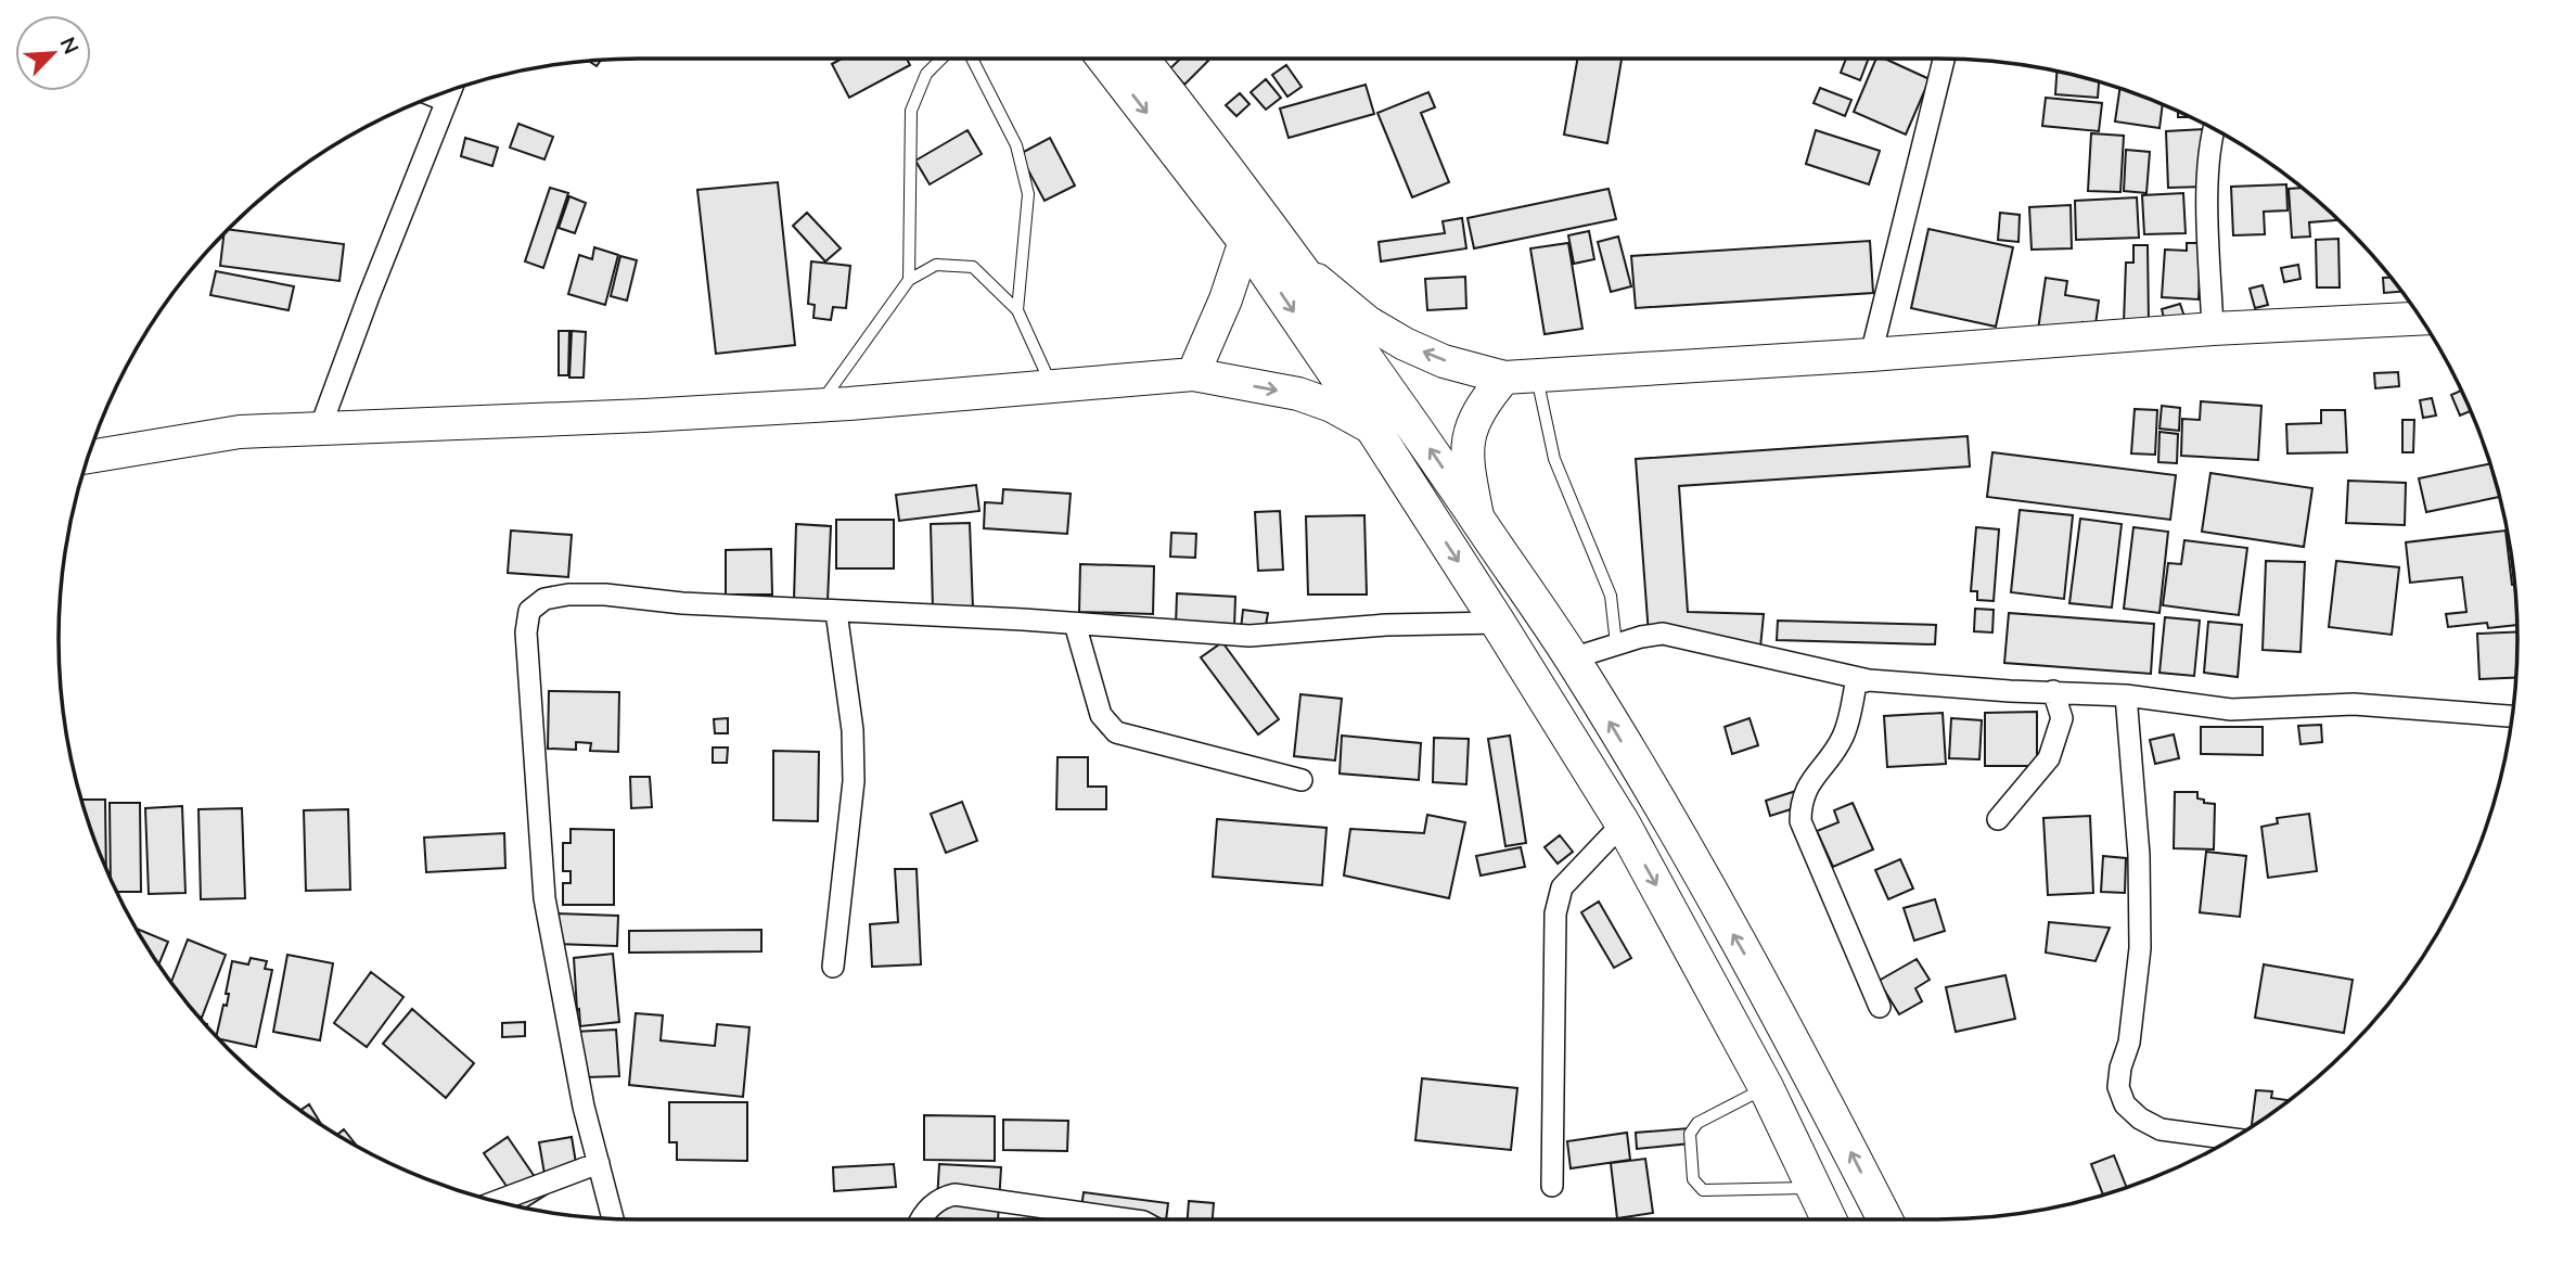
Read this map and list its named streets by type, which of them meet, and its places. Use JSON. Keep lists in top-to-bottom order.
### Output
{
  "north": "top right"
}
